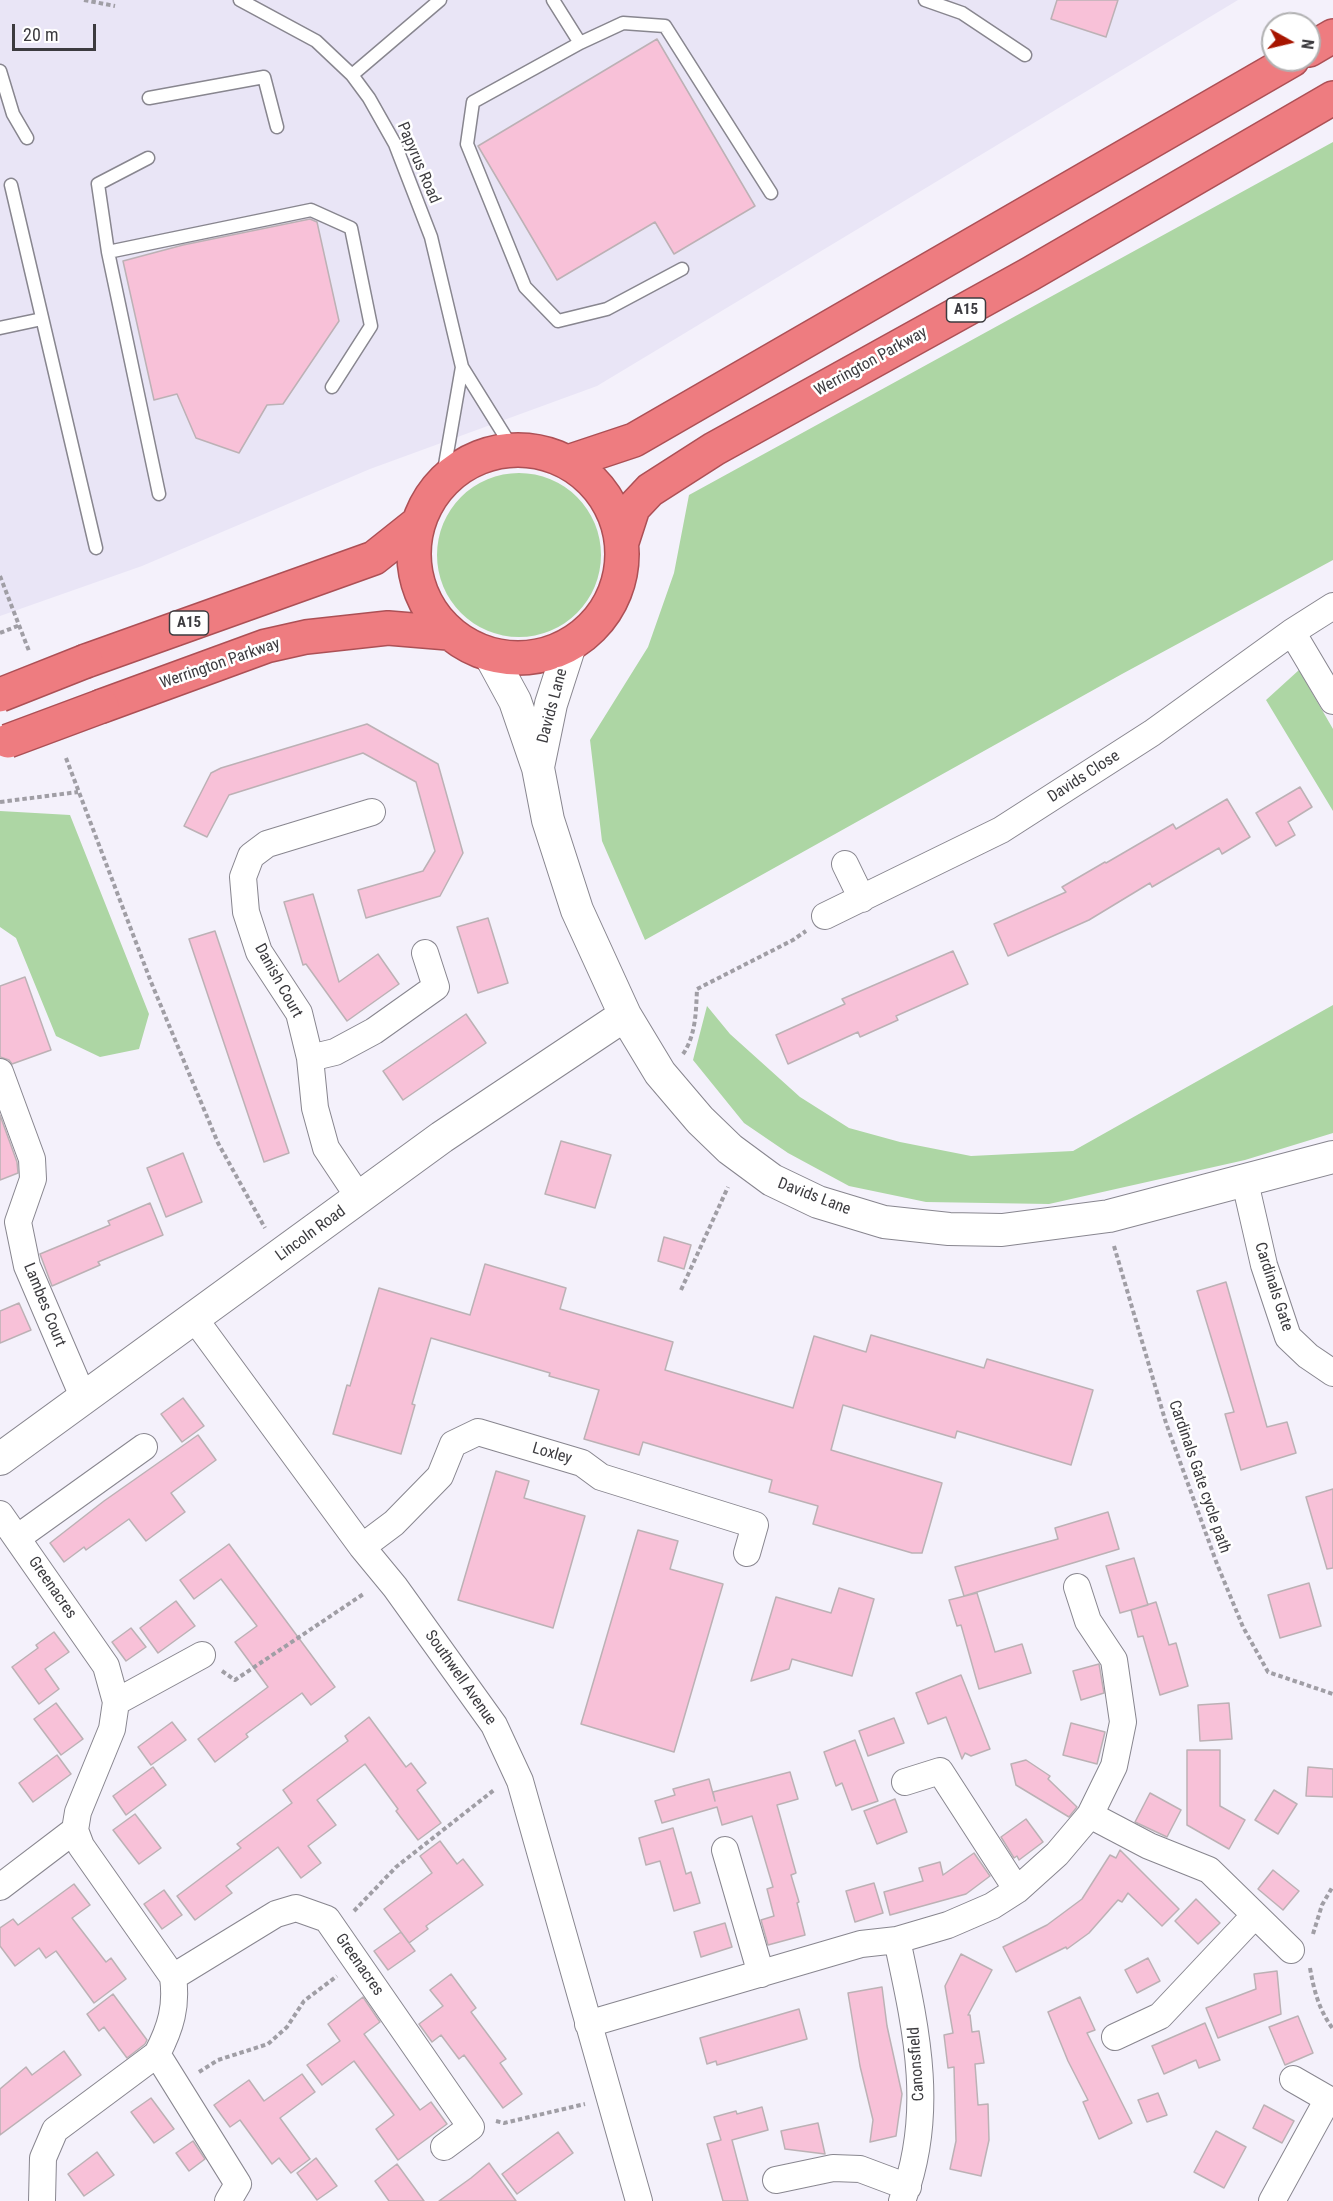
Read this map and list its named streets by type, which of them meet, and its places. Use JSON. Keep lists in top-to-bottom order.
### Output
{
  "streets": {
    "highway": ["A15", "Werrington Parkway"],
    "street": [
      "Davids Lane",
      "Davids Close",
      "Danish Court",
      "Lincoln Road",
      "Cardinals Gate",
      "Lambes Court",
      "Loxley",
      "Greenacres",
      "Southwell Avenue",
      "Canonsfield"
    ],
    "lane": ["Papyrus Road"],
    "path": ["Cardinals Gate cycle path"]
  },
  "crossings": [
    ["Papyrus Road", "A15"],
    ["Papyrus Road", "Werrington Parkway"],
    ["Papyrus Road", "Davids Lane"],
    ["A15", "Werrington Parkway"],
    ["A15", "Davids Lane"],
    ["Werrington Parkway", "Davids Lane"],
    ["Davids Lane", "Lincoln Road"],
    ["Davids Lane", "Cardinals Gate"],
    ["Davids Lane", "Cardinals Gate cycle path"],
    ["Danish Court", "Lincoln Road"],
    ["Lincoln Road", "Lambes Court"],
    ["Lincoln Road", "Southwell Avenue"],
    ["Loxley", "Southwell Avenue"]
  ],
  "scale_bar": "20 m",
  "north": "right"
}
